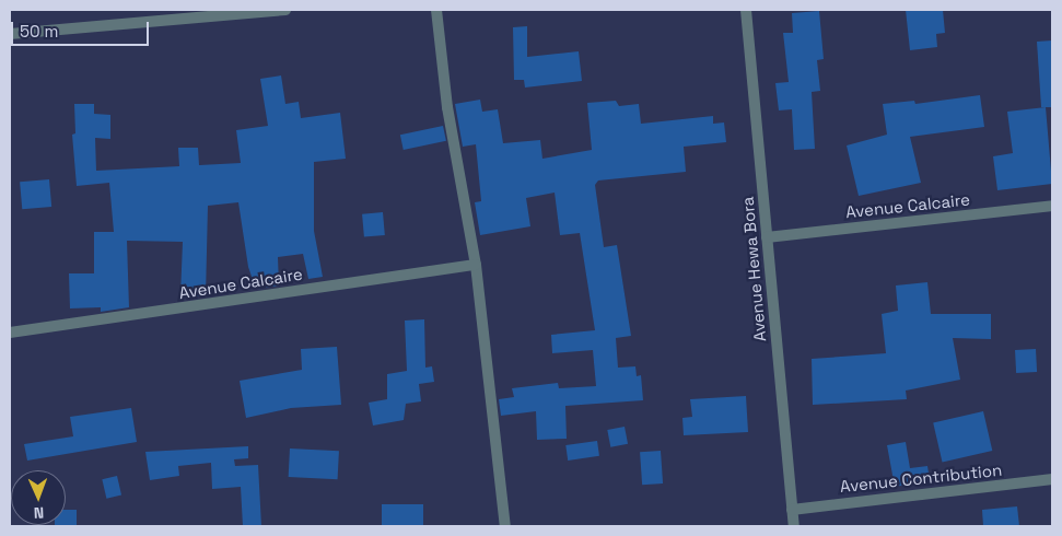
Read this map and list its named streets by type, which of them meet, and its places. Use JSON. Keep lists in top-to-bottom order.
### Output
{
  "streets": {
    "street": ["Avenue Calcaire", "Avenue Hewa Bora", "Avenue Contribution"]
  },
  "crossings": [
    ["Avenue Calcaire", "Avenue Hewa Bora"],
    ["Avenue Hewa Bora", "Avenue Contribution"]
  ],
  "scale_bar": "50 m",
  "north": "bottom"
}
